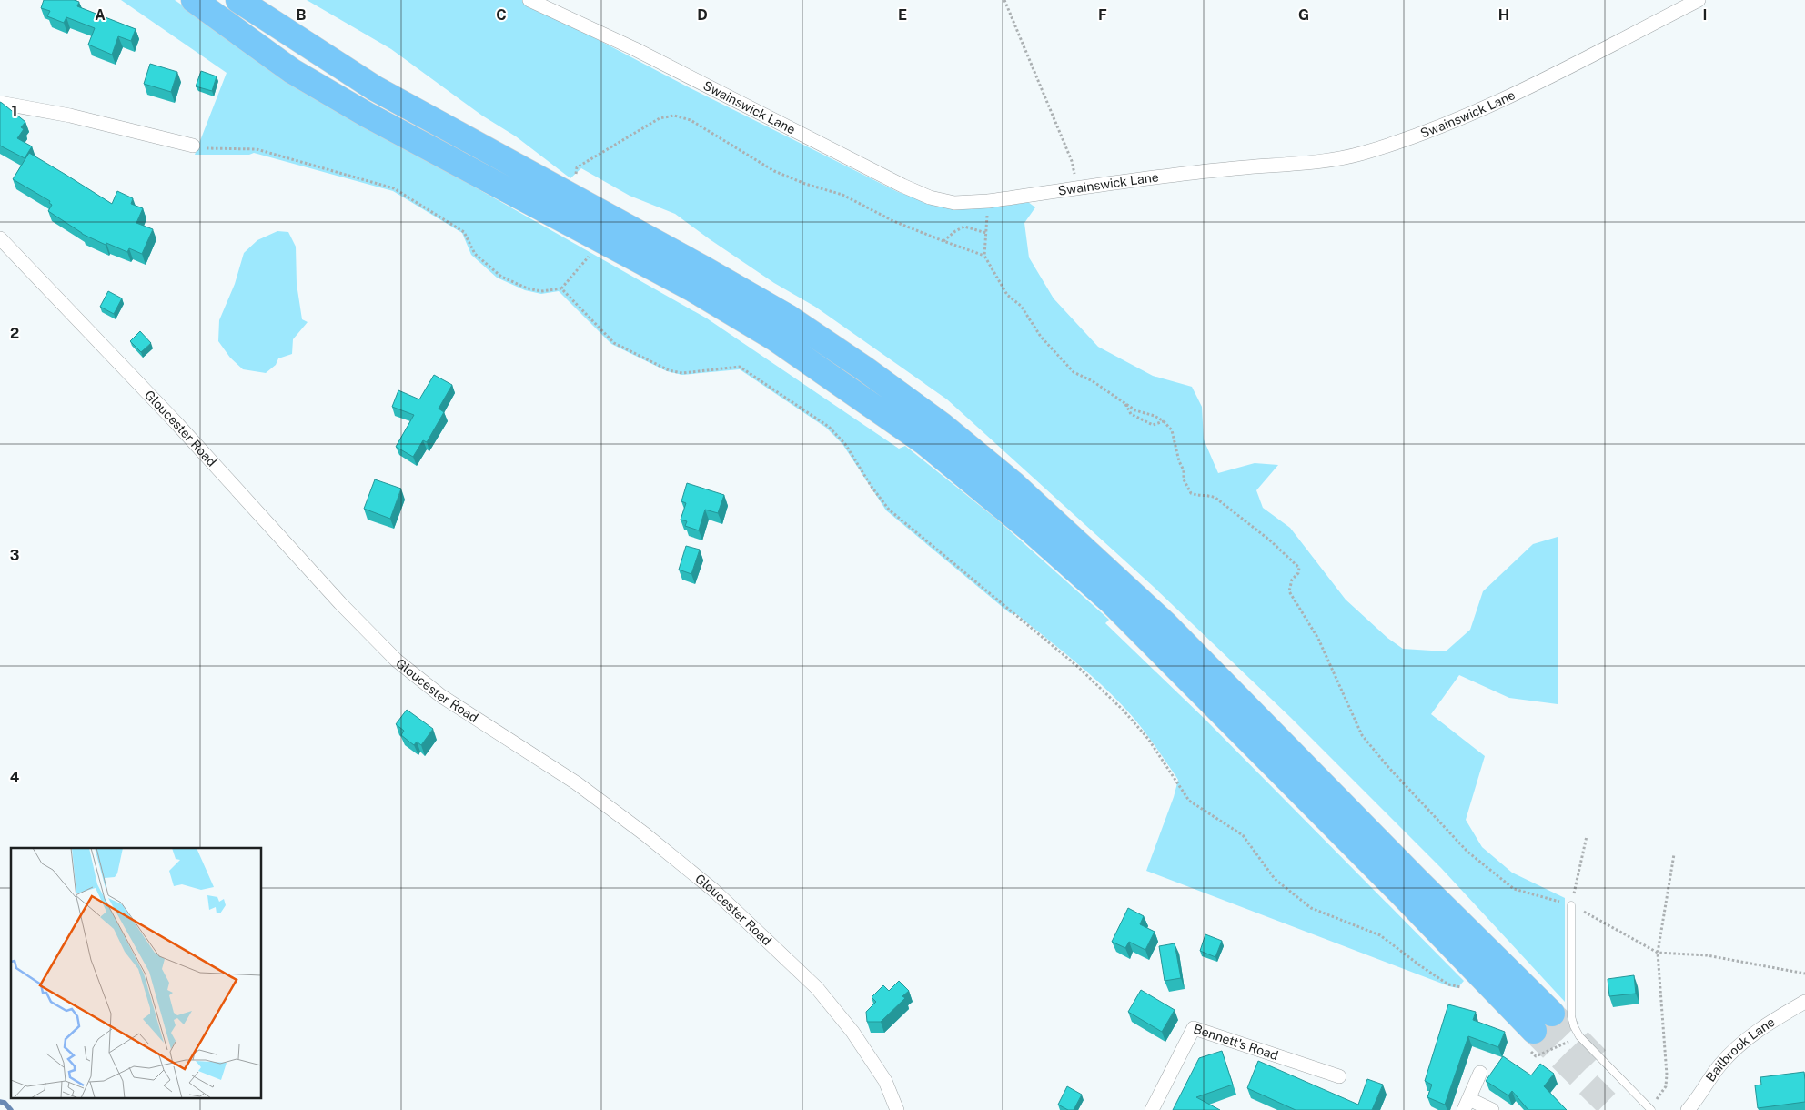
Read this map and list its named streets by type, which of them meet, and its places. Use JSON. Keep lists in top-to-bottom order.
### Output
{
  "streets": {
    "street": [
      "Swainswick Lane",
      "Gloucester Road",
      "Bennett's Road",
      "Bailbrook Lane"
    ]
  },
  "grid": {
    "columns": [
      "A",
      "B",
      "C",
      "D",
      "E",
      "F",
      "G",
      "H",
      "I"
    ],
    "rows": [
      "1",
      "2",
      "3",
      "4"
    ]
  }
}
